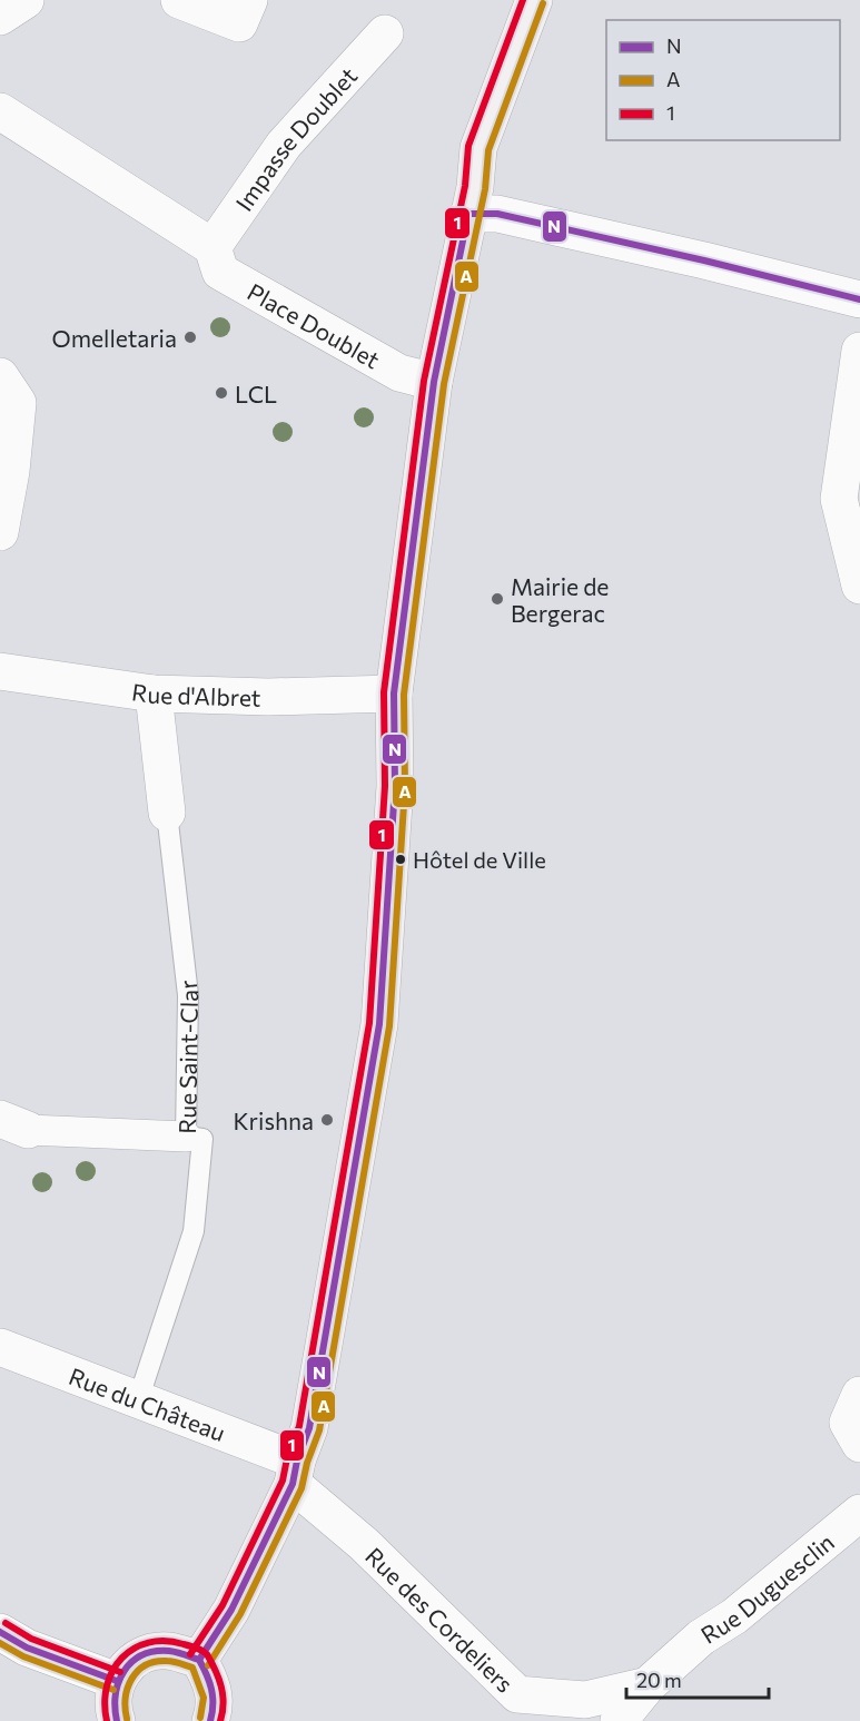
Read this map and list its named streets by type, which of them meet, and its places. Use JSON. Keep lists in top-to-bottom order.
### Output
{
  "streets": {
    "street": [
      "Impasse Doublet",
      "Place Doublet",
      "Rue d'Albret",
      "Rue Saint-Clar",
      "Rue du Château",
      "Rue Duguesclin",
      "Rue des Cordeliers"
    ]
  },
  "crossings": [
    ["Impasse Doublet", "Place Doublet"],
    ["Rue d'Albret", "Rue Saint-Clar"],
    ["Rue Saint-Clar", "Rue du Château"],
    ["Rue du Château", "Rue des Cordeliers"],
    ["Rue Duguesclin", "Rue des Cordeliers"]
  ],
  "places": [
    "Omelletaria",
    "LCL",
    "Mairie de Bergerac",
    "Hôtel de Ville",
    "Krishna"
  ],
  "lines": ["transit line 1", "transit line A", "transit line N"],
  "legend": ["N", "A", "1"],
  "scale_bar": "20 m"
}
